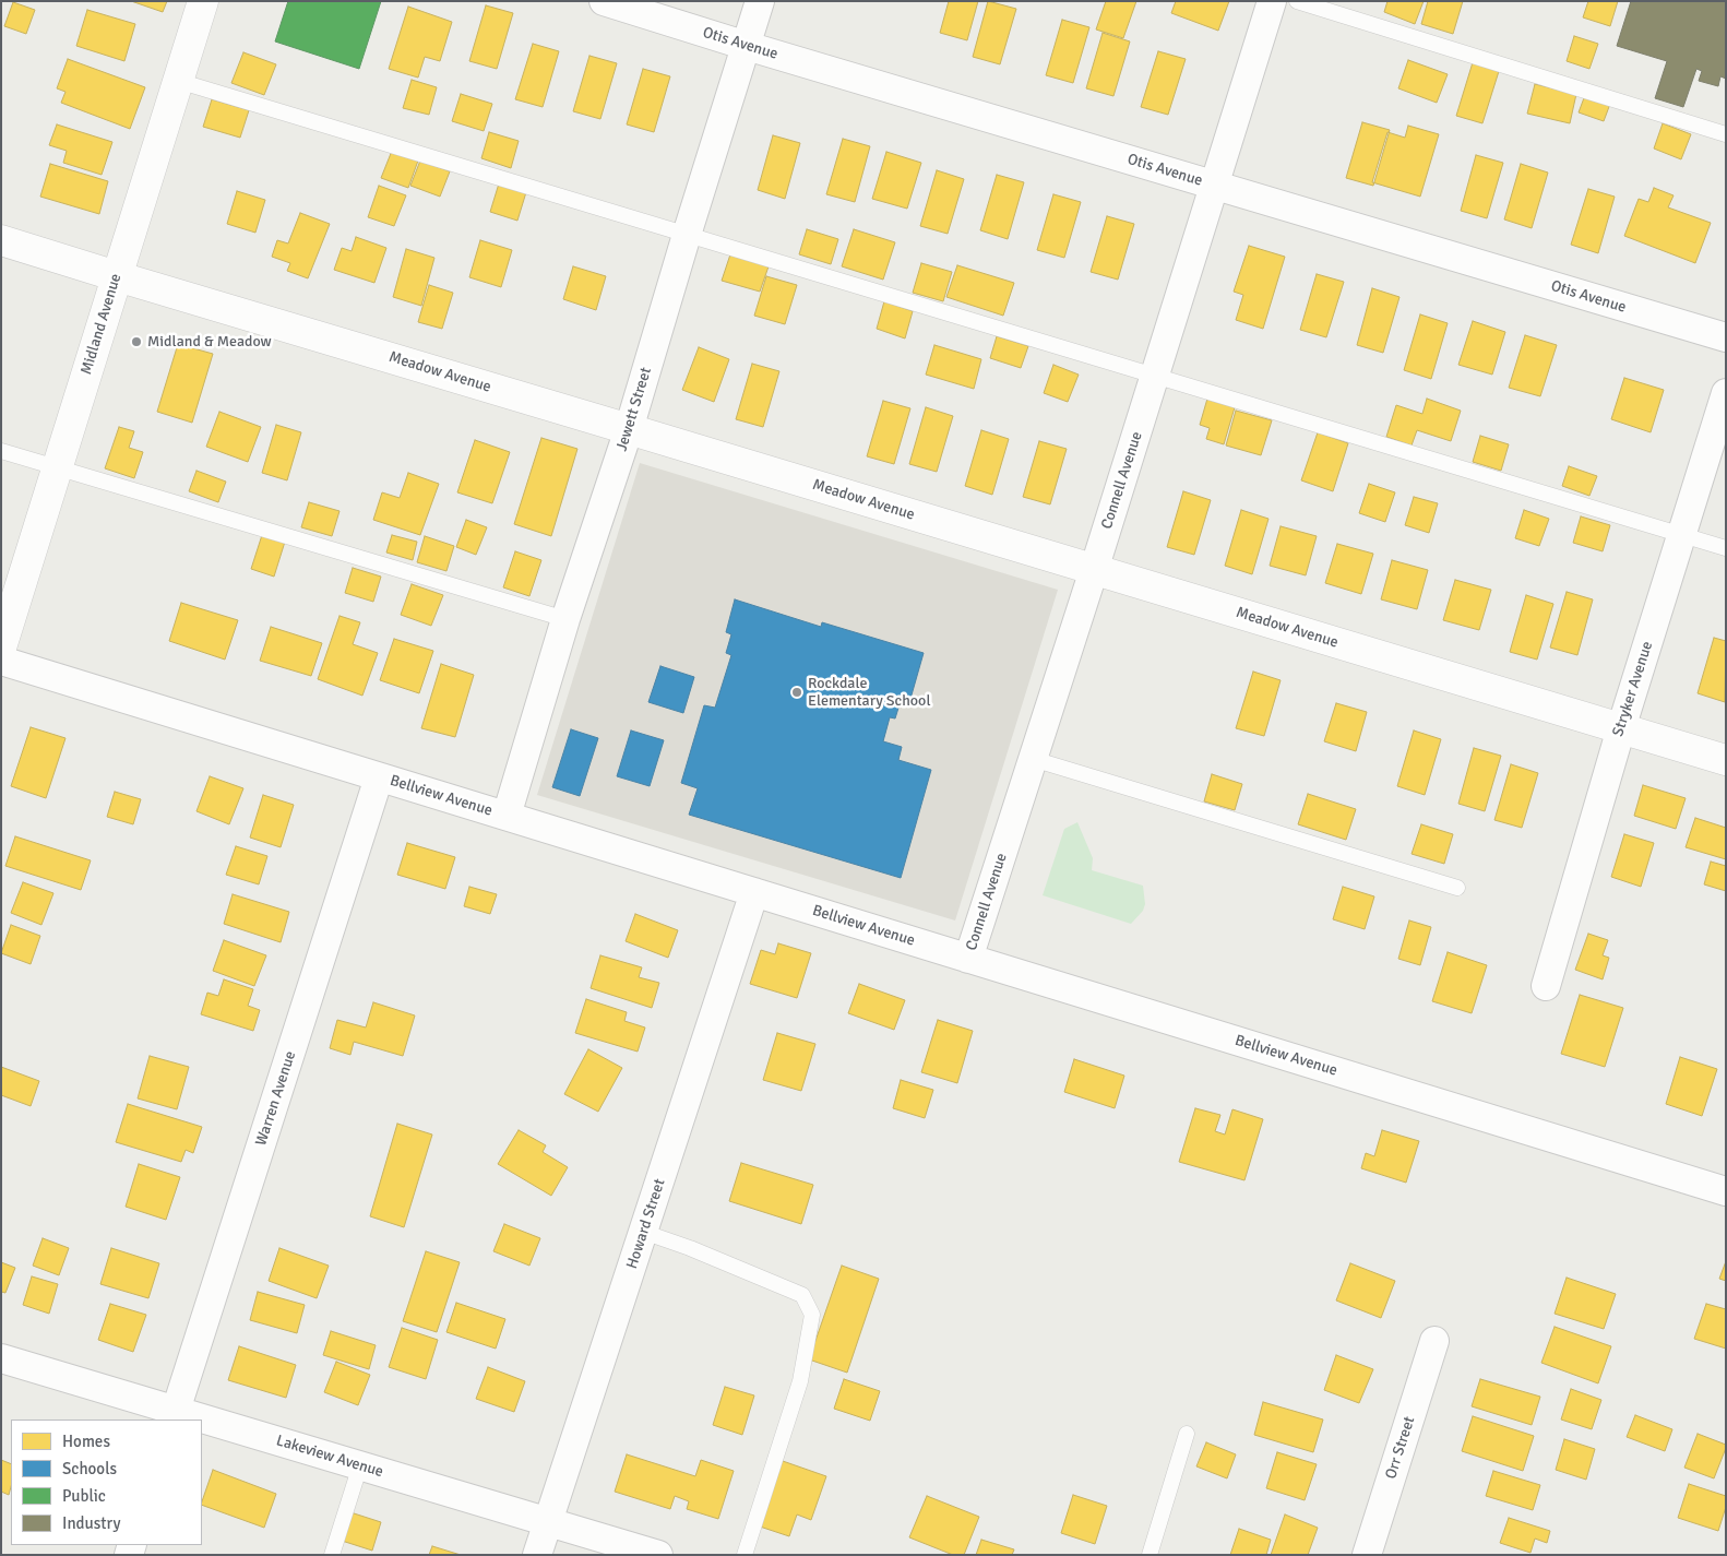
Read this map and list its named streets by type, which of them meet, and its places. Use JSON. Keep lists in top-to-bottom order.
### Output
{
  "streets": {
    "street": [
      "Otis Avenue",
      "Midland Avenue",
      "Meadow Avenue",
      "Jewett Street",
      "Connell Avenue",
      "Stryker Avenue",
      "Bellview Avenue",
      "Warren Avenue",
      "Howard Street",
      "Orr Street",
      "Lakeview Avenue"
    ]
  },
  "crossings": [
    ["Otis Avenue", "Jewett Street"],
    ["Otis Avenue", "Connell Avenue"],
    ["Midland Avenue", "Meadow Avenue"],
    ["Meadow Avenue", "Jewett Street"],
    ["Meadow Avenue", "Connell Avenue"],
    ["Meadow Avenue", "Stryker Avenue"],
    ["Jewett Street", "Bellview Avenue"],
    ["Connell Avenue", "Bellview Avenue"],
    ["Bellview Avenue", "Warren Avenue"],
    ["Bellview Avenue", "Howard Street"],
    ["Warren Avenue", "Lakeview Avenue"],
    ["Howard Street", "Lakeview Avenue"]
  ],
  "places": ["Midland & Meadow", "Rockdale Elementary School"],
  "legend": [
    "Homes",
    "Schools",
    "Public",
    "Industry"
  ]
}
